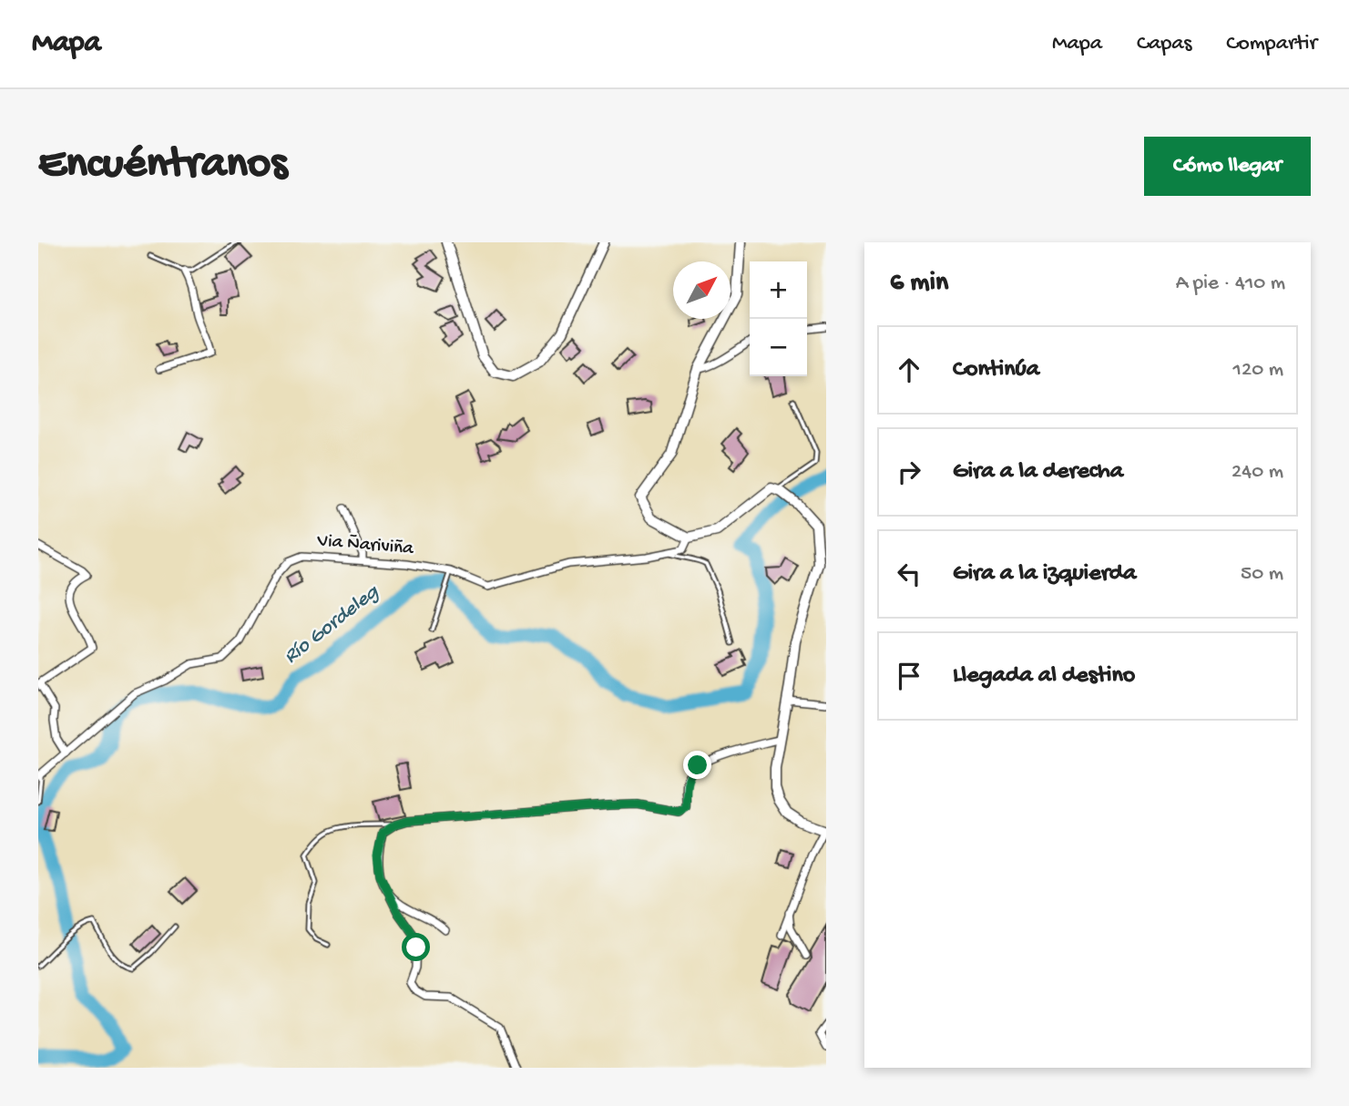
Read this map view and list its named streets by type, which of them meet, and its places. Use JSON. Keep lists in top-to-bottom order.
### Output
{
  "streets": {
    "street": ["Via Ñariviña"]
  },
  "water": ["Río Gordeleg"],
  "north": "top right",
  "page": {
    "header": "Mapa",
    "nav": ["Mapa", "Capas", "Compartir"],
    "buttons": "Cómo llegar",
    "title": "Encuéntranos",
    "heading": ["6 min", "A pie · 410 m"],
    "map_buttons": ["+", "−"],
    "list": [
      ["Continúa", "120 m"],
      ["Gira a la derecha", "240 m"],
      ["Gira a la izquierda", "50 m"],
      "Llegada al destino"
    ]
  }
}
